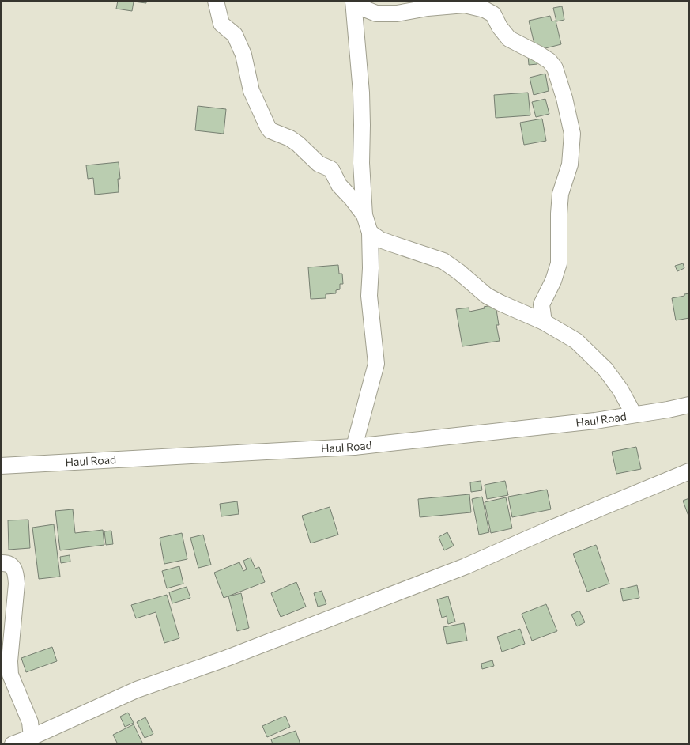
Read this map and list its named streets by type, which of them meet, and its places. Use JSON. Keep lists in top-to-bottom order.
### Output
{
  "streets": {
    "street": ["Haul Road"]
  }
}
